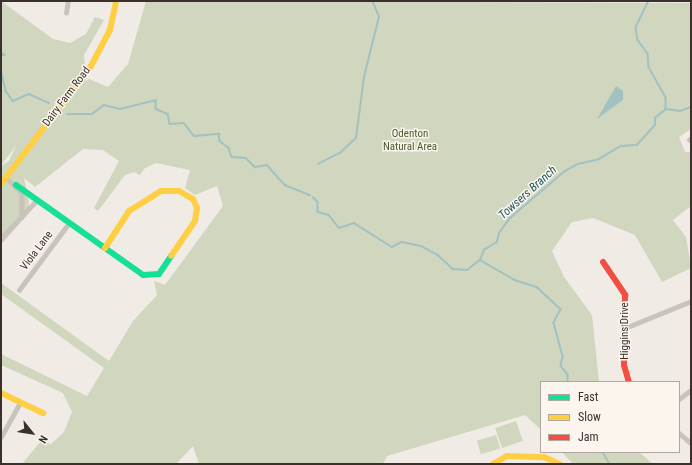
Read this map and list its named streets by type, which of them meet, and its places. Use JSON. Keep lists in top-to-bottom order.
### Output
{
  "streets": {
    "street": ["Dairy Farm Road", "Viola Lane", "Higgins Drive"]
  },
  "water": ["Towsers Branch"],
  "parks": ["Odenton Natural Area"],
  "legend": ["Fast", "Slow", "Jam"],
  "north": "bottom right"
}
